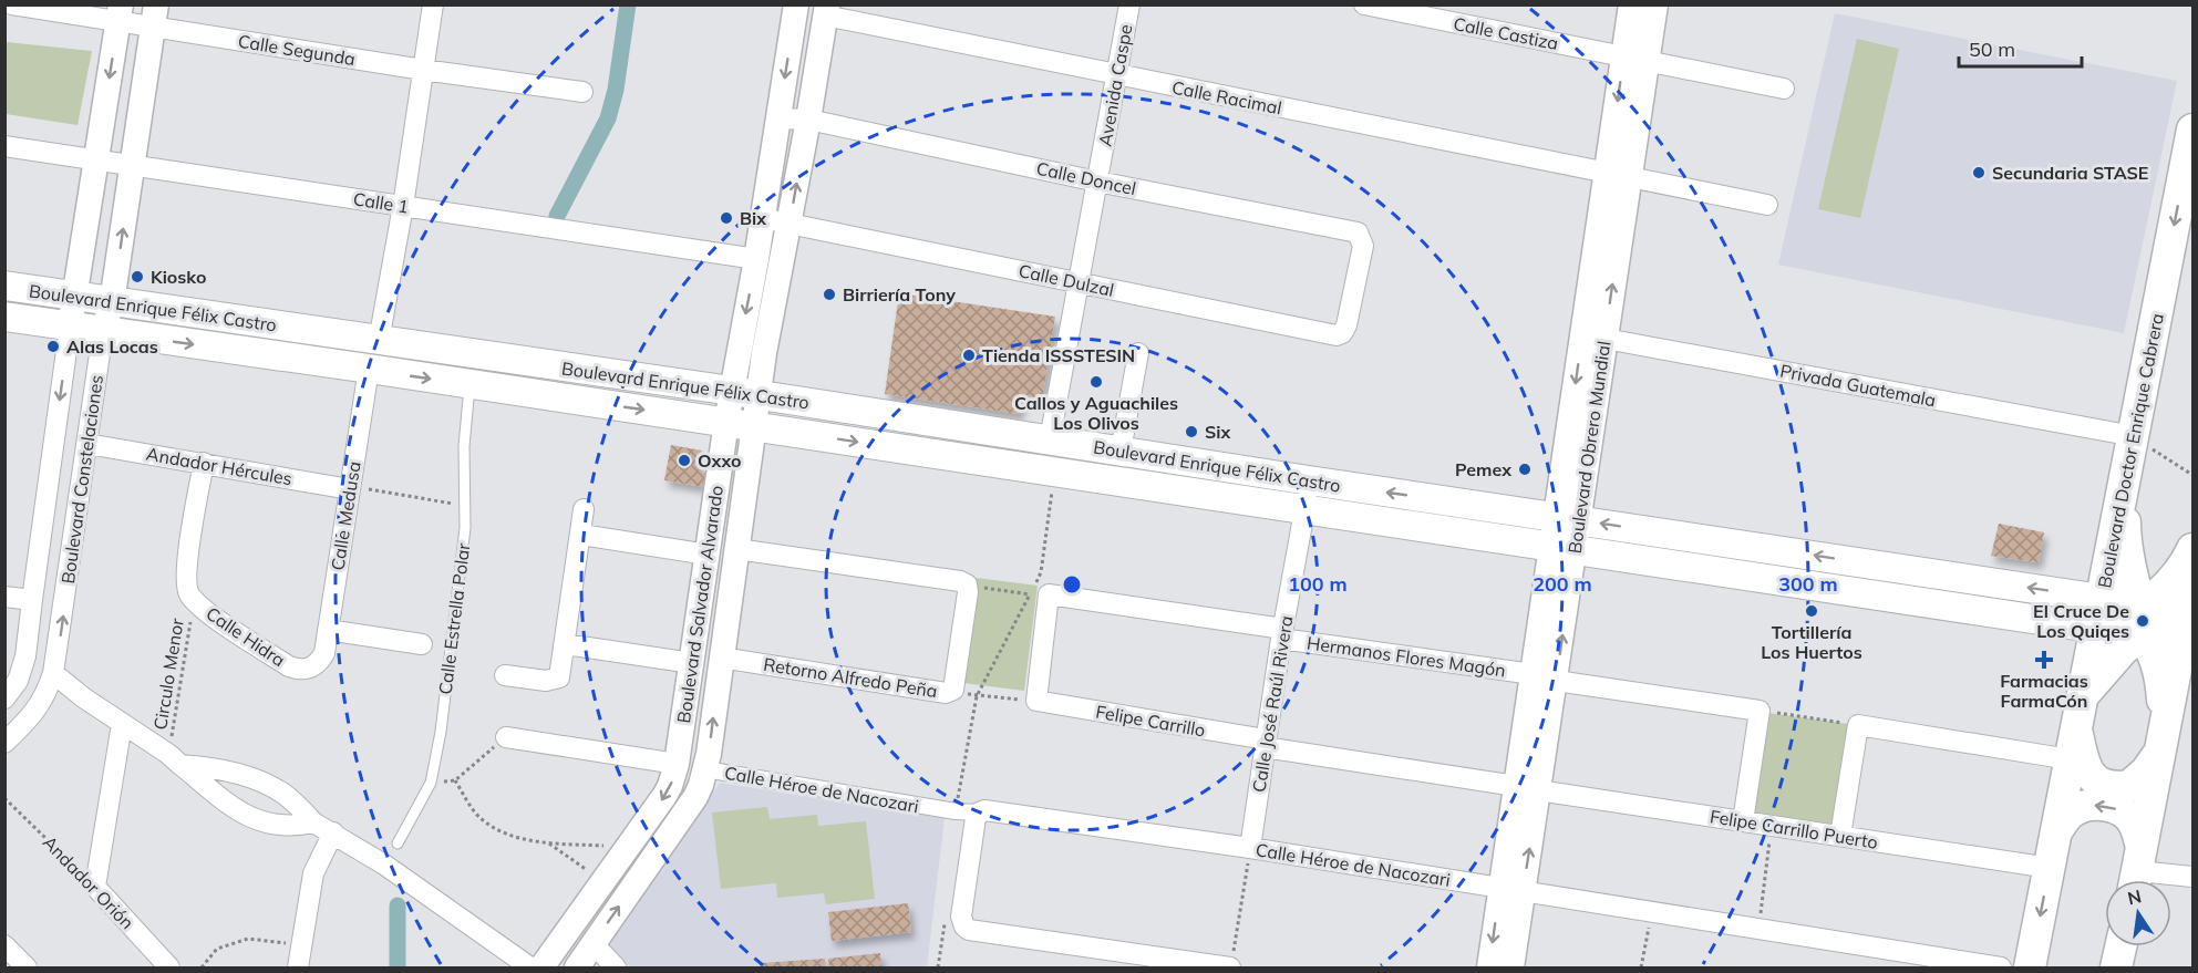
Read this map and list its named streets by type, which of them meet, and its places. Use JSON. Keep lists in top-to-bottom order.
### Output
{
  "streets": {
    "main road": ["Boulevard Enrique Félix Castro", "Boulevard Doctor Enrique Cabrera"],
    "street": [
      "Calle Castiza",
      "Calle Segunda",
      "Avenida Caspe",
      "Calle Racimal",
      "Calle Doncel",
      "Calle 1",
      "Calle Dulzal",
      "Privada Guatemala",
      "Boulevard Obrero Mundial",
      "Andador Hércules",
      "Boulevard Constelaciones",
      "Calle Medusa",
      "Boulevard Salvador Alvarado",
      "Calle Hidra",
      "Hermanos Flores Magón",
      "Retorno Alfredo Peña",
      "Calle José Raúl Rivera",
      "Felipe Carrillo",
      "Calle Héroe de Nacozari",
      "Felipe Carrillo Puerto",
      "Andador Orión"
    ],
    "lane": ["Calle Estrella Polar"],
    "path": ["Circulo Menor"]
  },
  "crossings": [
    ["Calle Castiza", "Boulevard Obrero Mundial"],
    ["Calle Segunda", "Boulevard Constelaciones"],
    ["Avenida Caspe", "Calle Racimal"],
    ["Avenida Caspe", "Calle Doncel"],
    ["Avenida Caspe", "Calle Dulzal"],
    ["Avenida Caspe", "Boulevard Enrique Félix Castro"],
    ["Calle Racimal", "Boulevard Obrero Mundial"],
    ["Calle Racimal", "Boulevard Salvador Alvarado"],
    ["Calle Doncel", "Calle Dulzal"],
    ["Calle Doncel", "Boulevard Salvador Alvarado"],
    ["Calle 1", "Boulevard Constelaciones"],
    ["Calle 1", "Boulevard Salvador Alvarado"],
    ["Calle Dulzal", "Boulevard Salvador Alvarado"],
    ["Boulevard Enrique Félix Castro", "Boulevard Obrero Mundial"],
    ["Boulevard Enrique Félix Castro", "Boulevard Doctor Enrique Cabrera"],
    ["Boulevard Enrique Félix Castro", "Boulevard Constelaciones"],
    ["Boulevard Enrique Félix Castro", "Calle Medusa"],
    ["Boulevard Enrique Félix Castro", "Boulevard Salvador Alvarado"],
    ["Boulevard Enrique Félix Castro", "Calle Estrella Polar"],
    ["Boulevard Enrique Félix Castro", "Calle José Raúl Rivera"],
    ["Privada Guatemala", "Boulevard Obrero Mundial"],
    ["Privada Guatemala", "Boulevard Doctor Enrique Cabrera"],
    ["Boulevard Obrero Mundial", "Hermanos Flores Magón"],
    ["Boulevard Obrero Mundial", "Felipe Carrillo"],
    ["Boulevard Obrero Mundial", "Calle Héroe de Nacozari"],
    ["Boulevard Obrero Mundial", "Felipe Carrillo Puerto"],
    ["Boulevard Doctor Enrique Cabrera", "Felipe Carrillo Puerto"],
    ["Andador Hércules", "Boulevard Constelaciones"],
    ["Andador Hércules", "Calle Medusa"],
    ["Andador Hércules", "Calle Hidra"],
    ["Calle Medusa", "Calle Hidra"],
    ["Boulevard Salvador Alvarado", "Retorno Alfredo Peña"],
    ["Boulevard Salvador Alvarado", "Calle Héroe de Nacozari"],
    ["Calle Hidra", "Circulo Menor"],
    ["Hermanos Flores Magón", "Calle José Raúl Rivera"],
    ["Calle José Raúl Rivera", "Felipe Carrillo"],
    ["Calle José Raúl Rivera", "Calle Héroe de Nacozari"],
    ["Felipe Carrillo", "Felipe Carrillo Puerto"]
  ],
  "one_way": ["Boulevard Doctor Enrique Cabrera"],
  "places": {
    "other": [
      "Secundaria STASE",
      "Bix",
      "Kiosko",
      "Birriería Tony",
      "Alas Locas",
      "Tienda ISSSTESIN",
      "Callos y Aguachiles Los Olivos",
      "Six",
      "Oxxo",
      "Pemex",
      "Tortillería Los Huertos",
      "El Cruce De Los Quiqes"
    ],
    "health": ["Farmacias FarmaCón"]
  },
  "scale_bar": "50 m",
  "north": "top",
  "rings": ["100 m", "200 m", "300 m"]
}
